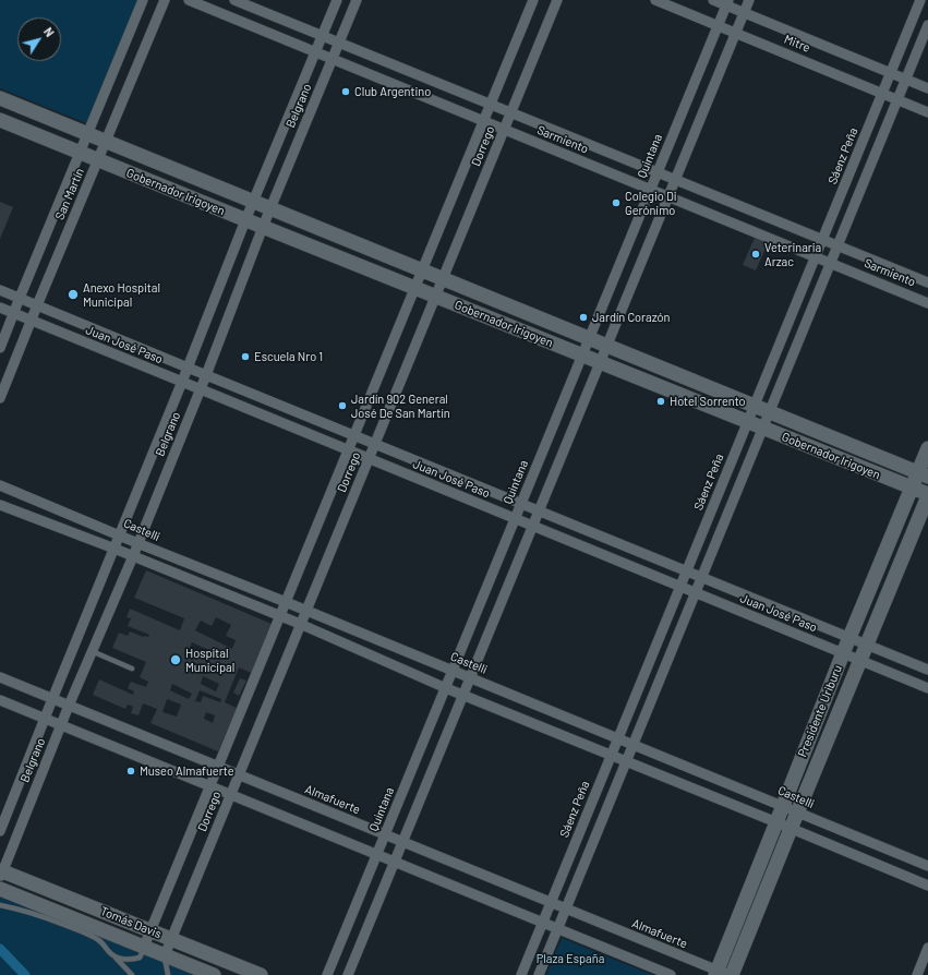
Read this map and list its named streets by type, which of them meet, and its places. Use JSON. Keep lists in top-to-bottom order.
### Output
{
  "streets": {
    "street": [
      "Mitre",
      "Belgrano",
      "Sarmiento",
      "Dorrego",
      "Quintana",
      "Sáenz Peña",
      "Gobernador Irigoyen",
      "San Martín",
      "Juan José Paso",
      "Castelli",
      "Presidente Uriburu",
      "Almafuerte",
      "Tomás Davis"
    ]
  },
  "crossings": [
    ["Mitre", "Quintana"],
    ["Mitre", "Sáenz Peña"],
    ["Belgrano", "Sarmiento"],
    ["Belgrano", "Gobernador Irigoyen"],
    ["Belgrano", "Juan José Paso"],
    ["Belgrano", "Castelli"],
    ["Belgrano", "Almafuerte"],
    ["Belgrano", "Tomás Davis"],
    ["Sarmiento", "Dorrego"],
    ["Sarmiento", "Quintana"],
    ["Sarmiento", "Sáenz Peña"],
    ["Dorrego", "Gobernador Irigoyen"],
    ["Dorrego", "Juan José Paso"],
    ["Dorrego", "Castelli"],
    ["Dorrego", "Almafuerte"],
    ["Dorrego", "Tomás Davis"],
    ["Quintana", "Gobernador Irigoyen"],
    ["Quintana", "Juan José Paso"],
    ["Quintana", "Castelli"],
    ["Quintana", "Almafuerte"],
    ["Sáenz Peña", "Gobernador Irigoyen"],
    ["Sáenz Peña", "Juan José Paso"],
    ["Sáenz Peña", "Castelli"],
    ["Sáenz Peña", "Almafuerte"],
    ["Gobernador Irigoyen", "San Martín"],
    ["Gobernador Irigoyen", "Presidente Uriburu"],
    ["San Martín", "Juan José Paso"],
    ["Juan José Paso", "Presidente Uriburu"],
    ["Castelli", "Presidente Uriburu"],
    ["Presidente Uriburu", "Almafuerte"]
  ],
  "parks": ["Plaza España"],
  "places": [
    "Club Argentino",
    "Colegio Di Gerónimo",
    "Veterinaria Arzac",
    "Anexo Hospital Municipal",
    "Jardín Corazón",
    "Escuela Nro 1",
    "Hotel Sorrento",
    "Jardín 902 General José De San Martín",
    "Hospital Municipal",
    "Museo Almafuerte"
  ],
  "north": "top right"
}
